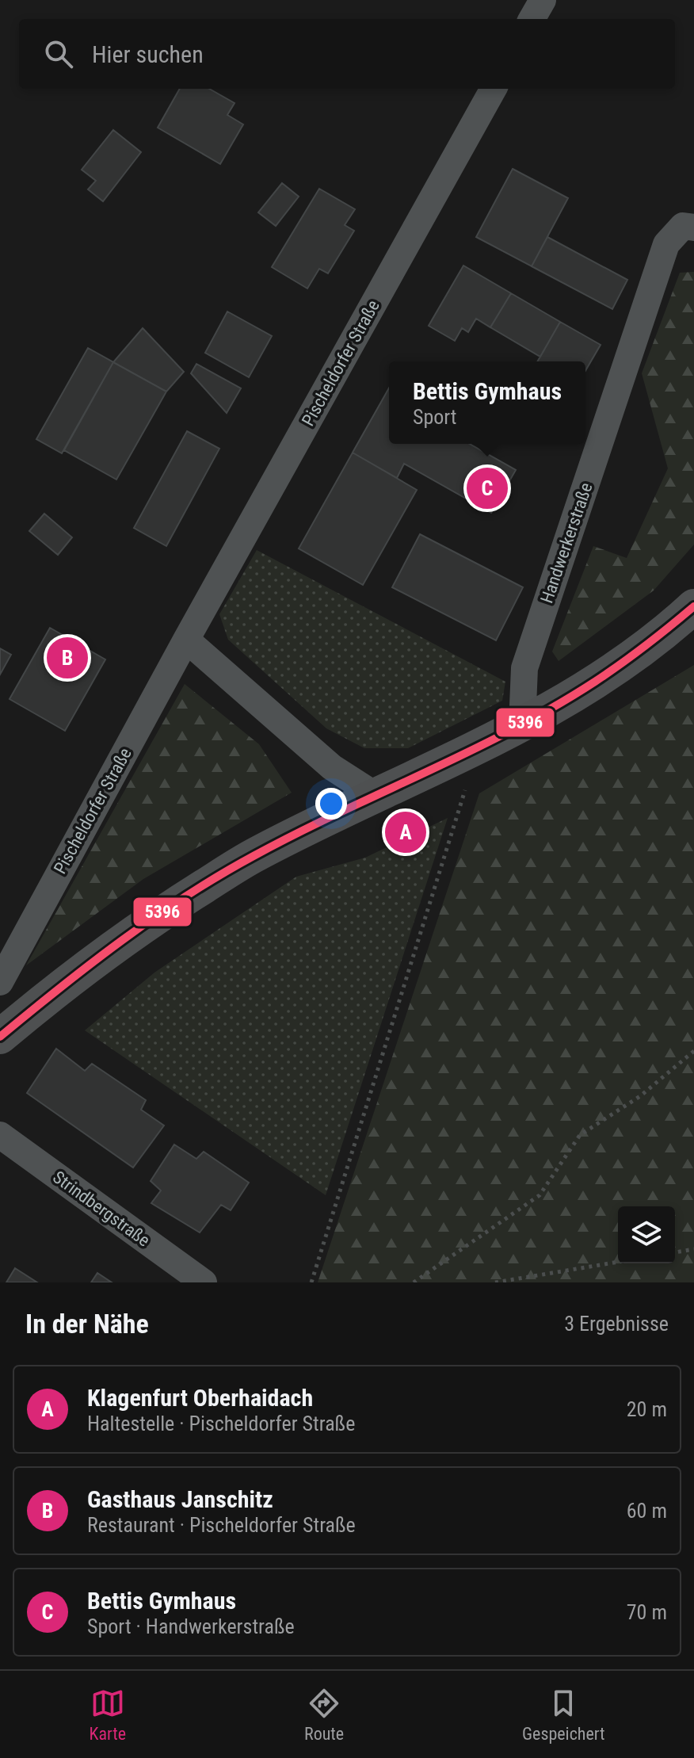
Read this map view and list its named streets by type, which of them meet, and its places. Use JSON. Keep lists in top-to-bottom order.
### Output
{
  "streets": {
    "street": ["Pischeldorfer Straße", "Handwerkerstraße", "Strindbergstraße"]
  },
  "lines": ["transit line 5396"],
  "page": {
    "search": "Hier suchen",
    "popup": ["Bettis Gymhaus", "Sport"],
    "pins": ["C", "B", "A"],
    "heading": ["In der Nähe", "3 Ergebnisse"],
    "list": [
      {
        "mark": "A",
        "name": "Klagenfurt Oberhaidach",
        "note": "Haltestelle · Pischeldorfer Straße",
        "value": "20 m"
      },
      {
        "mark": "B",
        "name": "Gasthaus Janschitz",
        "note": "Restaurant · Pischeldorfer Straße",
        "value": "60 m"
      },
      {
        "mark": "C",
        "name": "Bettis Gymhaus",
        "note": "Sport · Handwerkerstraße",
        "value": "70 m"
      }
    ],
    "nav": ["Karte", "Route", "Gespeichert"]
  }
}
